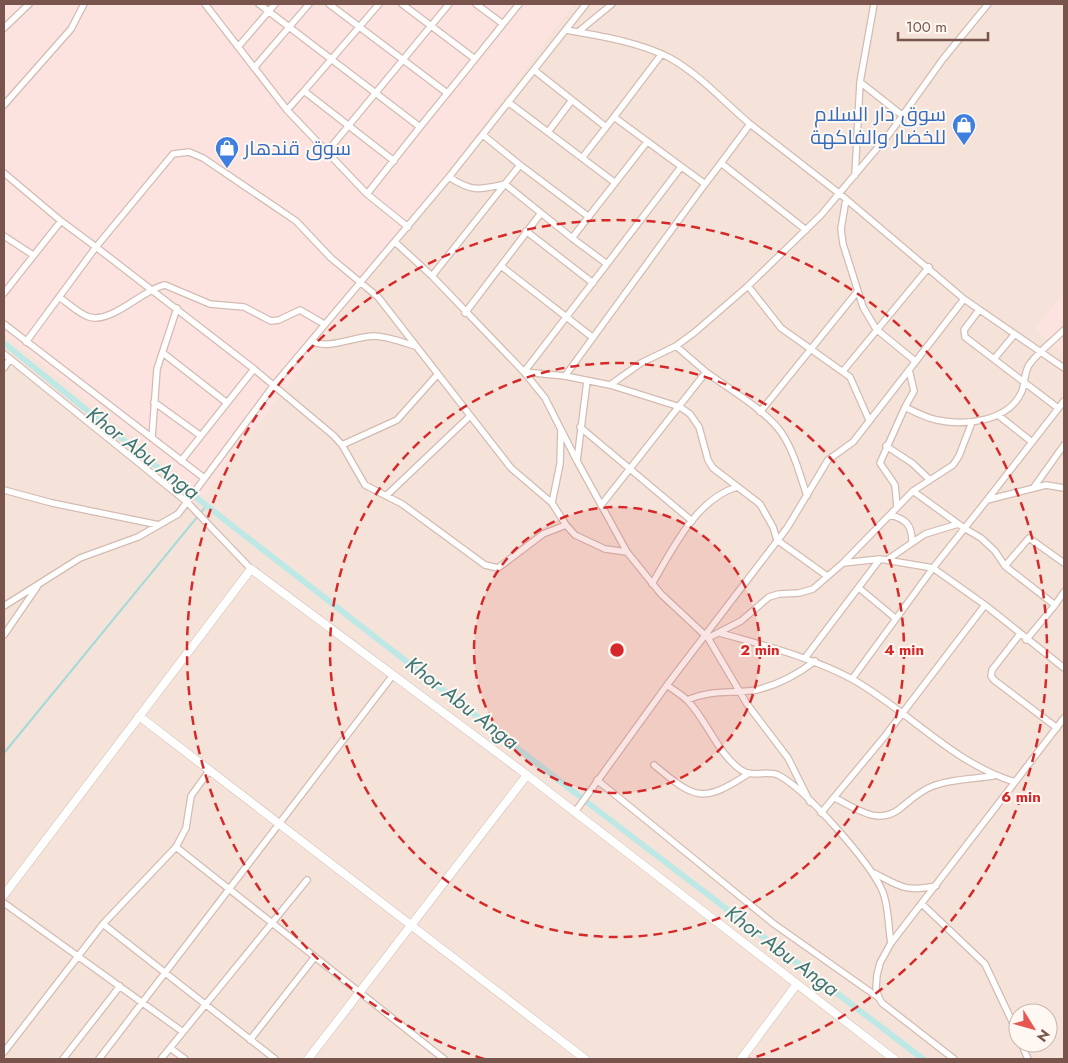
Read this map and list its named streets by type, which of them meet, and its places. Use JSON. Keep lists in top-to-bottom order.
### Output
{
  "water": ["Khor Abu Anga"],
  "places": {
    "shop": ["سوق دار السلام للخضار والفاكهة", "سوق قندهار"]
  },
  "scale_bar": "100 m",
  "north": "bottom right",
  "rings": ["2 min", "4 min", "6 min"]
}
